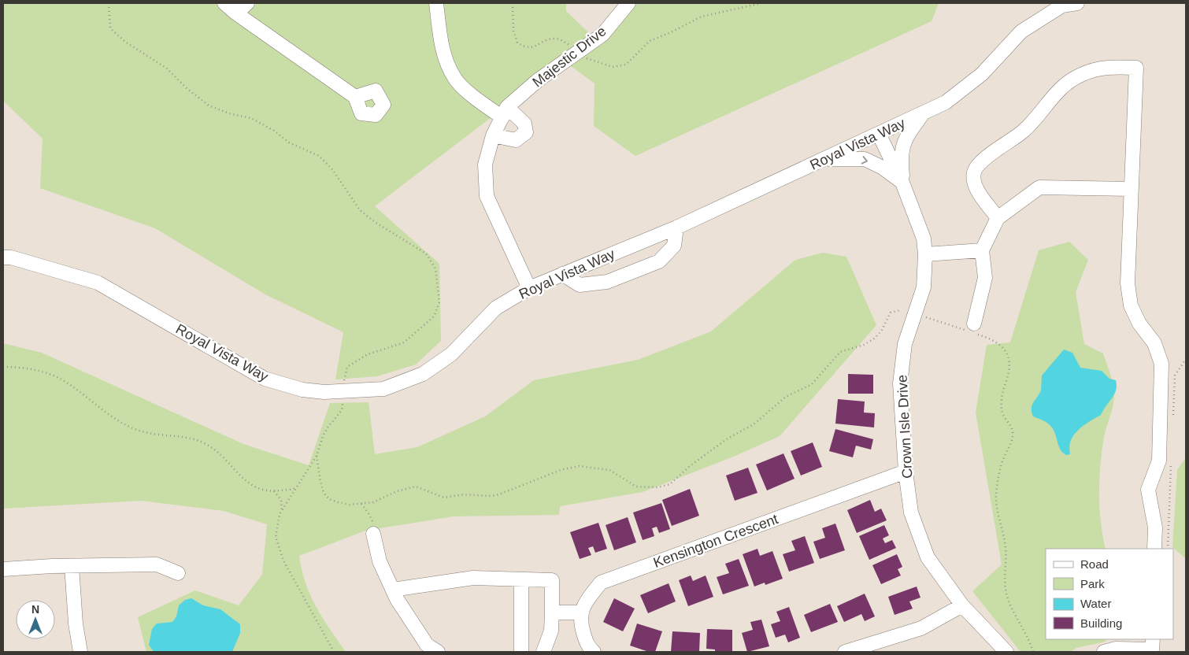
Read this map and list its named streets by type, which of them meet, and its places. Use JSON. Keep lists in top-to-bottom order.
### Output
{
  "streets": {
    "street": [
      "Majestic Drive",
      "Royal Vista Way",
      "Crown Isle Drive",
      "Kensington Crescent"
    ]
  },
  "crossings": [
    ["Majestic Drive", "Royal Vista Way"],
    ["Royal Vista Way", "Crown Isle Drive"],
    ["Crown Isle Drive", "Kensington Crescent"]
  ],
  "legend": [
    "Road",
    "Park",
    "Water",
    "Building"
  ],
  "north": "top"
}
